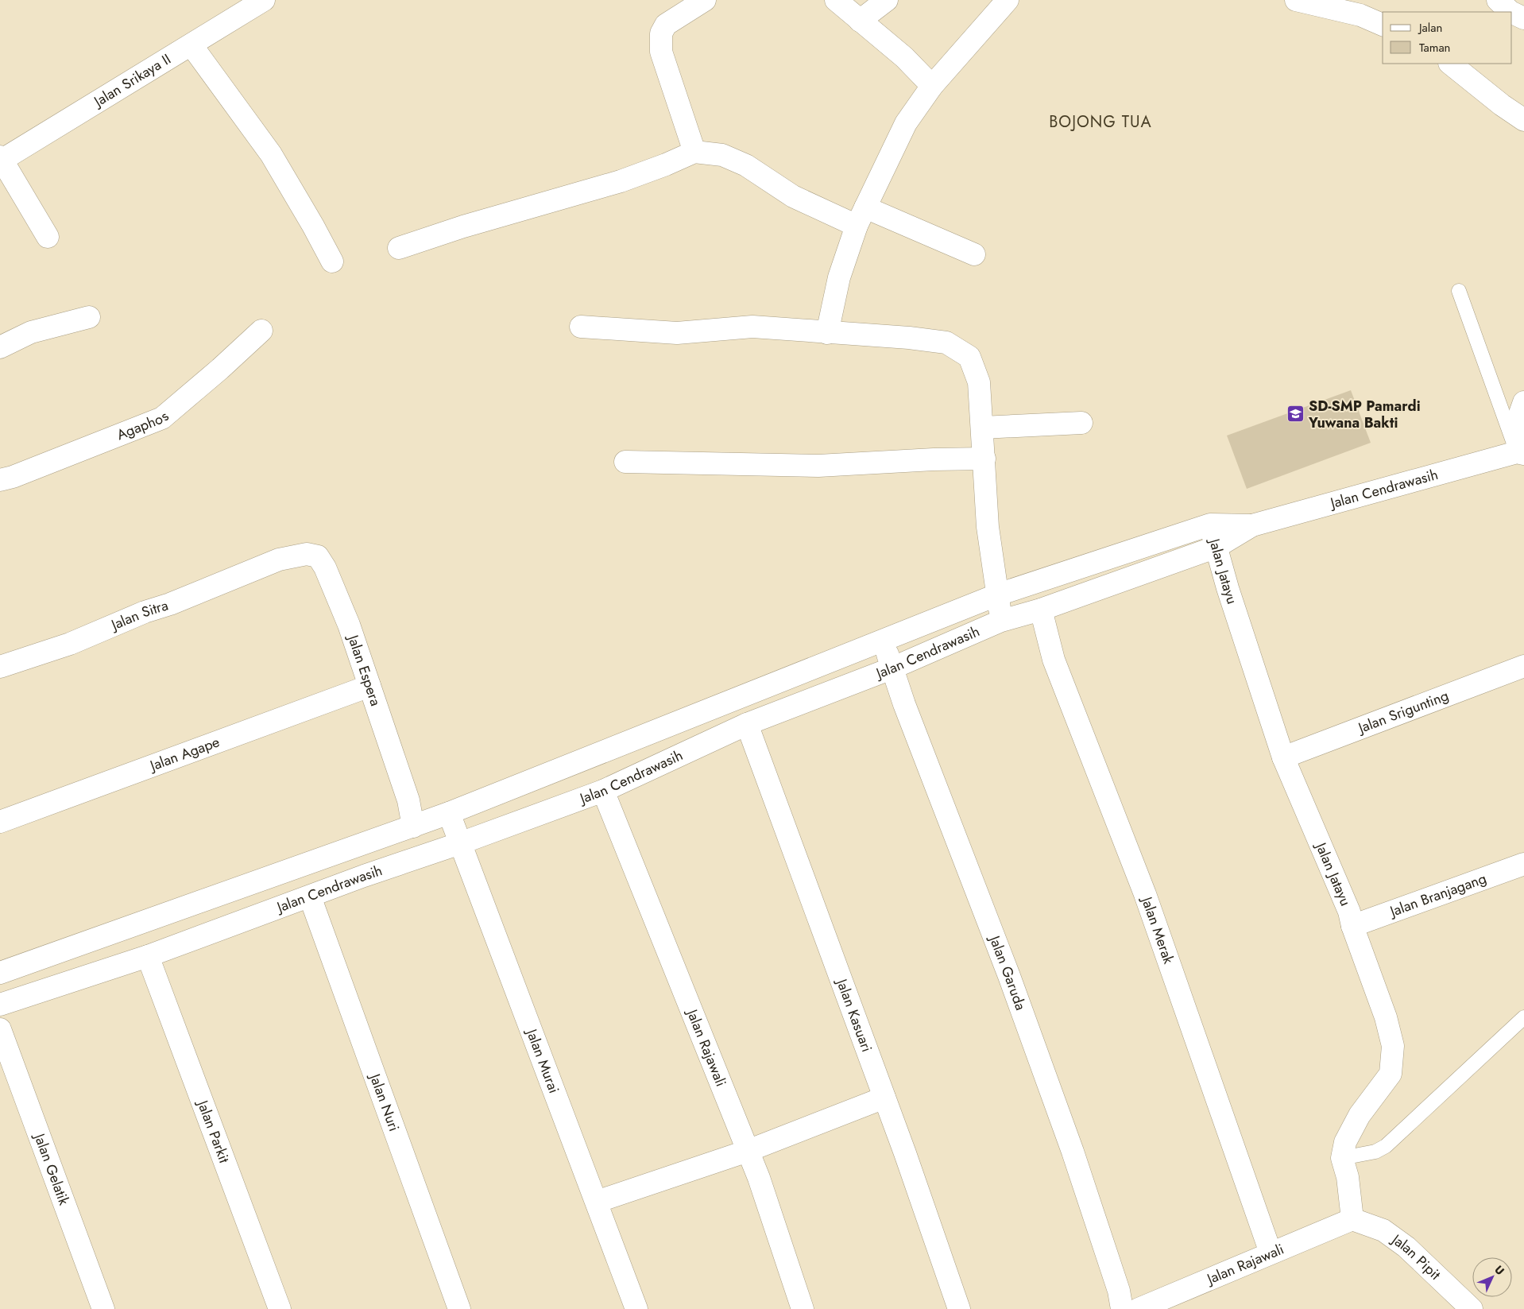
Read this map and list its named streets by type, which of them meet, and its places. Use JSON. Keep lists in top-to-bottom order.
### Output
{
  "streets": {
    "street": [
      "Jalan Srikaya II",
      "Agaphos",
      "Jalan Cendrawasih",
      "Jalan Jatayu",
      "Jalan Sitra",
      "Jalan Espera",
      "Jalan Srigunting",
      "Jalan Agape",
      "Jalan Branjagang",
      "Jalan Merak",
      "Jalan Garuda",
      "Jalan Kasuari",
      "Jalan Rajawali",
      "Jalan Murai",
      "Jalan Nuri",
      "Jalan Parkit",
      "Jalan Gelatik",
      "Jalan Pipit"
    ]
  },
  "crossings": [
    ["Jalan Cendrawasih", "Jalan Jatayu"],
    ["Jalan Cendrawasih", "Jalan Espera"],
    ["Jalan Cendrawasih", "Jalan Merak"],
    ["Jalan Cendrawasih", "Jalan Garuda"],
    ["Jalan Cendrawasih", "Jalan Kasuari"],
    ["Jalan Cendrawasih", "Jalan Rajawali"],
    ["Jalan Cendrawasih", "Jalan Murai"],
    ["Jalan Cendrawasih", "Jalan Nuri"],
    ["Jalan Cendrawasih", "Jalan Parkit"],
    ["Jalan Jatayu", "Jalan Srigunting"],
    ["Jalan Jatayu", "Jalan Branjagang"],
    ["Jalan Jatayu", "Jalan Rajawali"],
    ["Jalan Jatayu", "Jalan Pipit"],
    ["Jalan Sitra", "Jalan Espera"],
    ["Jalan Espera", "Jalan Agape"],
    ["Jalan Merak", "Jalan Rajawali"],
    ["Jalan Rajawali", "Jalan Pipit"]
  ],
  "districts": ["BOJONG TUA"],
  "places": {
    "school or university": ["SD-SMP Pamardi Yuwana Bakti"]
  },
  "legend": ["Jalan", "Taman"],
  "north": "top right"
}
